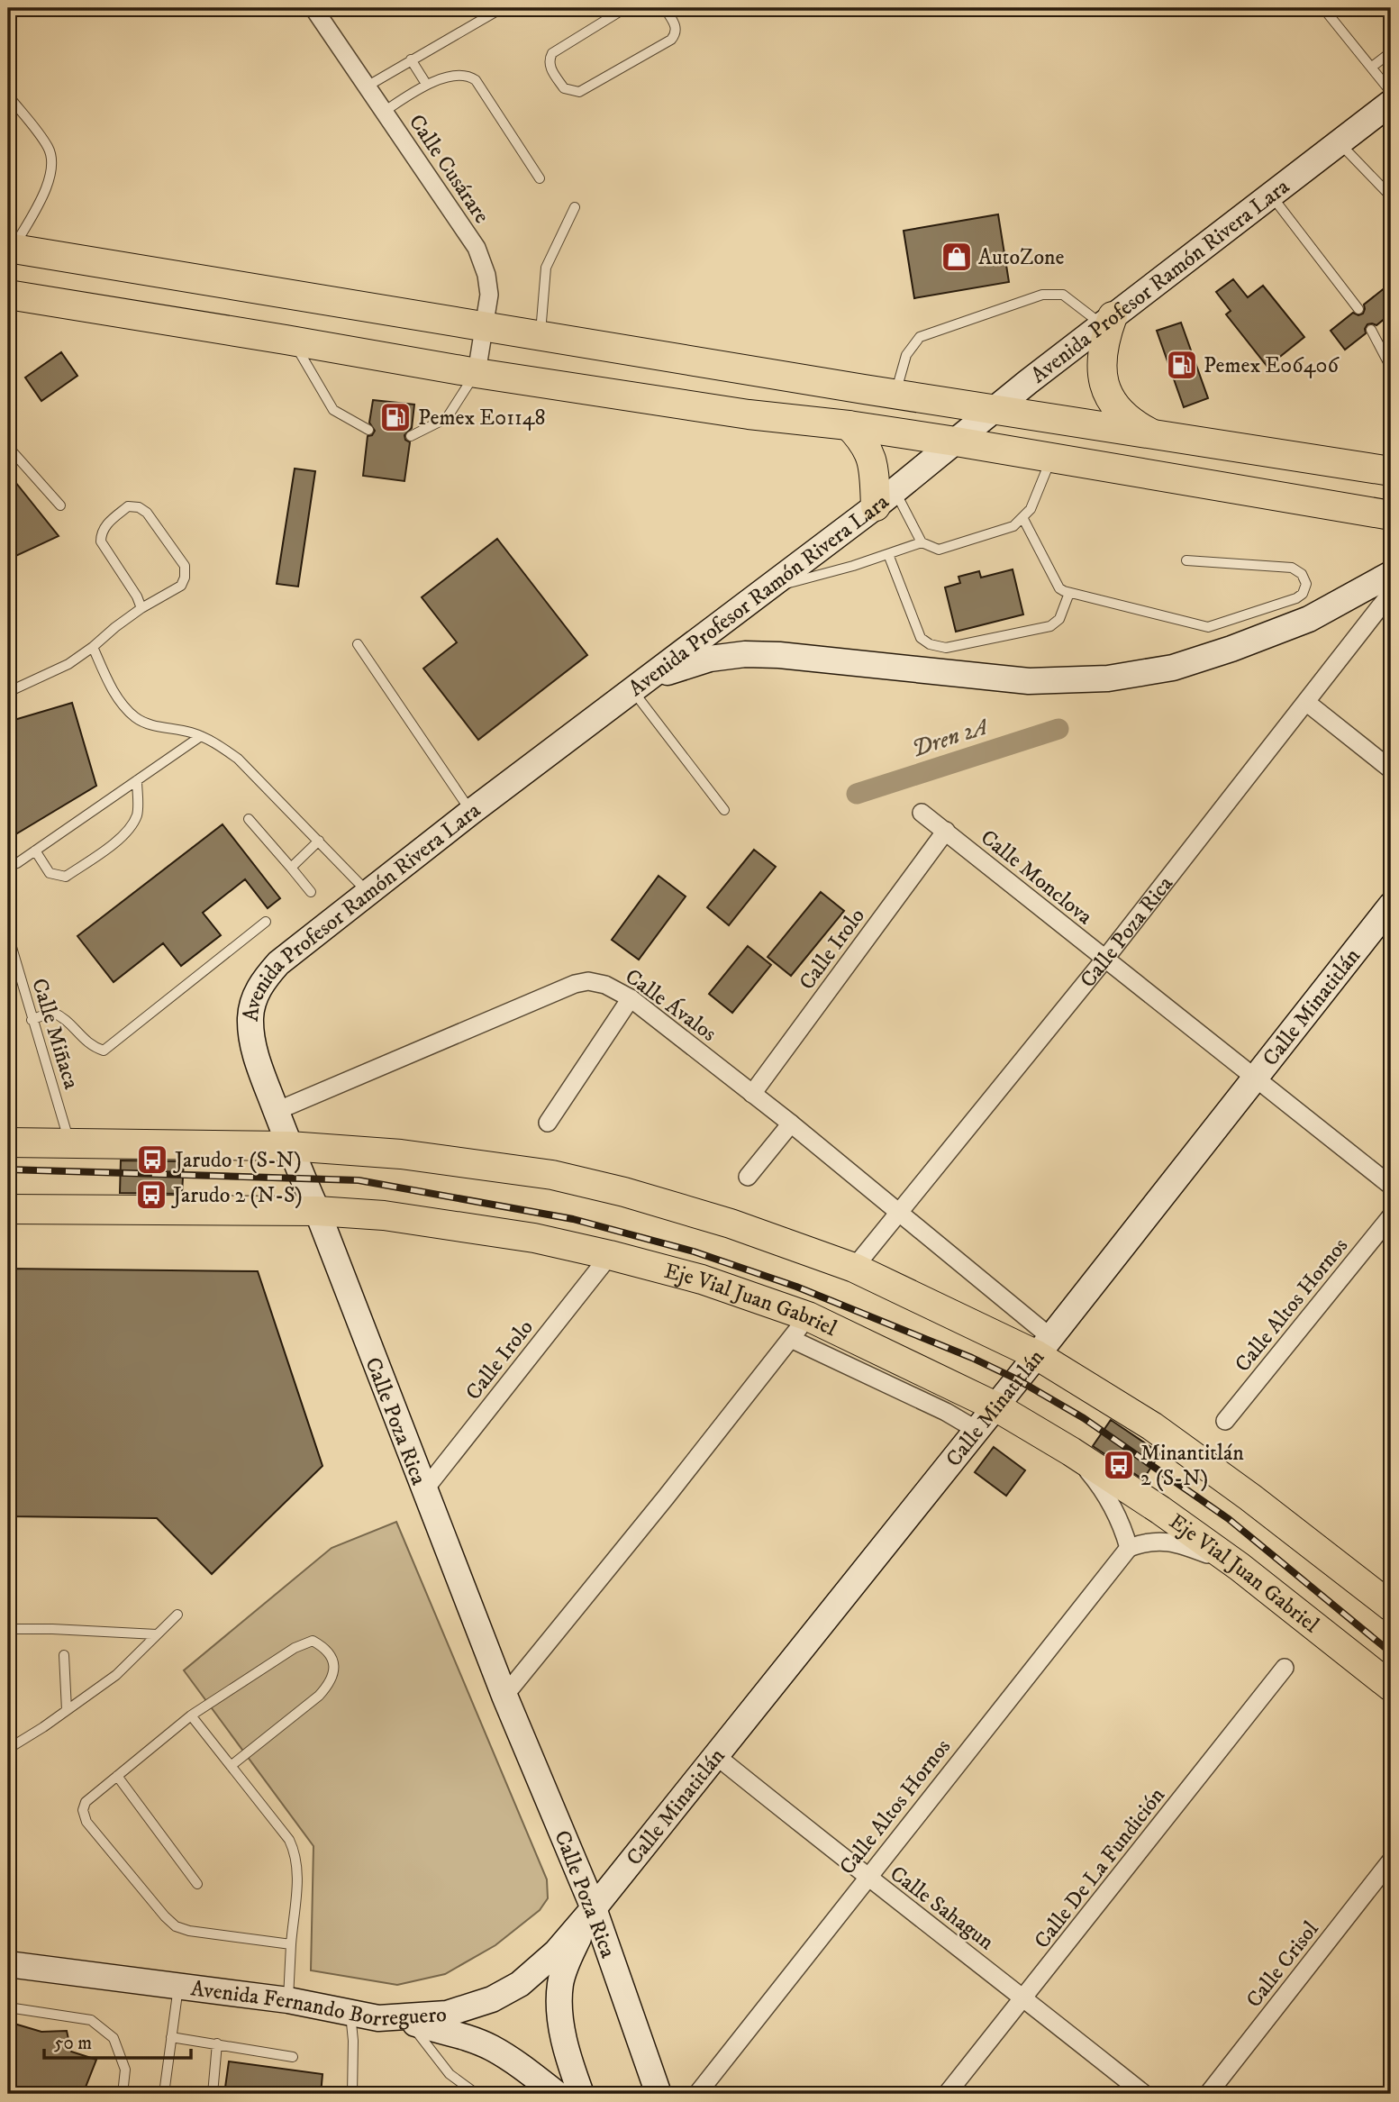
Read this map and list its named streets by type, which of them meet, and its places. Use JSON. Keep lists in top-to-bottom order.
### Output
{
  "streets": {
    "main road": [
      "Avenida Profesor Ramón Rivera Lara",
      "Calle Poza Rica",
      "Calle Minatitlán",
      "Eje Vial Juan Gabriel",
      "Avenida Fernando Borreguero"
    ],
    "street": [
      "Calle Cusárare",
      "Calle Monclova",
      "Calle Irolo",
      "Calle Ávalos",
      "Calle Altos Hornos",
      "Calle De La Fundición",
      "Calle Sahagun",
      "Calle Crisol"
    ],
    "lane": ["Calle Miñaca"]
  },
  "crossings": [
    ["Avenida Profesor Ramón Rivera Lara", "Calle Poza Rica"],
    ["Avenida Profesor Ramón Rivera Lara", "Calle Ávalos"],
    ["Calle Monclova", "Calle Poza Rica"],
    ["Calle Monclova", "Calle Irolo"],
    ["Calle Monclova", "Calle Minatitlán"],
    ["Calle Poza Rica", "Calle Irolo"],
    ["Calle Poza Rica", "Calle Ávalos"],
    ["Calle Poza Rica", "Calle Minatitlán"],
    ["Calle Poza Rica", "Eje Vial Juan Gabriel"],
    ["Calle Poza Rica", "Avenida Fernando Borreguero"],
    ["Calle Irolo", "Calle Ávalos"],
    ["Calle Irolo", "Eje Vial Juan Gabriel"],
    ["Calle Ávalos", "Calle Minatitlán"],
    ["Calle Minatitlán", "Eje Vial Juan Gabriel"],
    ["Calle Minatitlán", "Calle Sahagun"],
    ["Calle Minatitlán", "Avenida Fernando Borreguero"],
    ["Calle Altos Hornos", "Calle Sahagun"],
    ["Calle De La Fundición", "Calle Sahagun"]
  ],
  "water": ["Dren 2A"],
  "places": {
    "shop": ["AutoZone"],
    "fuel station": ["Pemex E06406", "Pemex E01148"],
    "bus stop": ["Jarudo 1 (S-N)", "Jarudo 2 (N-S)", "Minantitlán 2 (S-N)"]
  },
  "scale_bar": "50 m"
}
